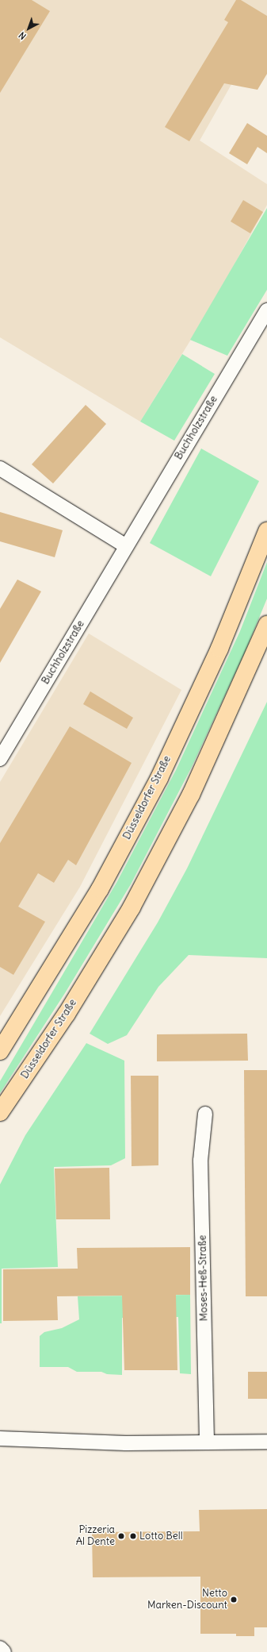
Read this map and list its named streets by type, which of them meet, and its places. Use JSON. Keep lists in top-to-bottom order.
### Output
{
  "streets": {
    "main road": ["Düsseldorfer Straße"],
    "street": ["Buchholzstraße", "Moses-Heß-Straße"]
  },
  "places": ["Pizzeria Al Dente", "Lotto Bell", "Netto Marken-Discount"],
  "north": "bottom left"
}
